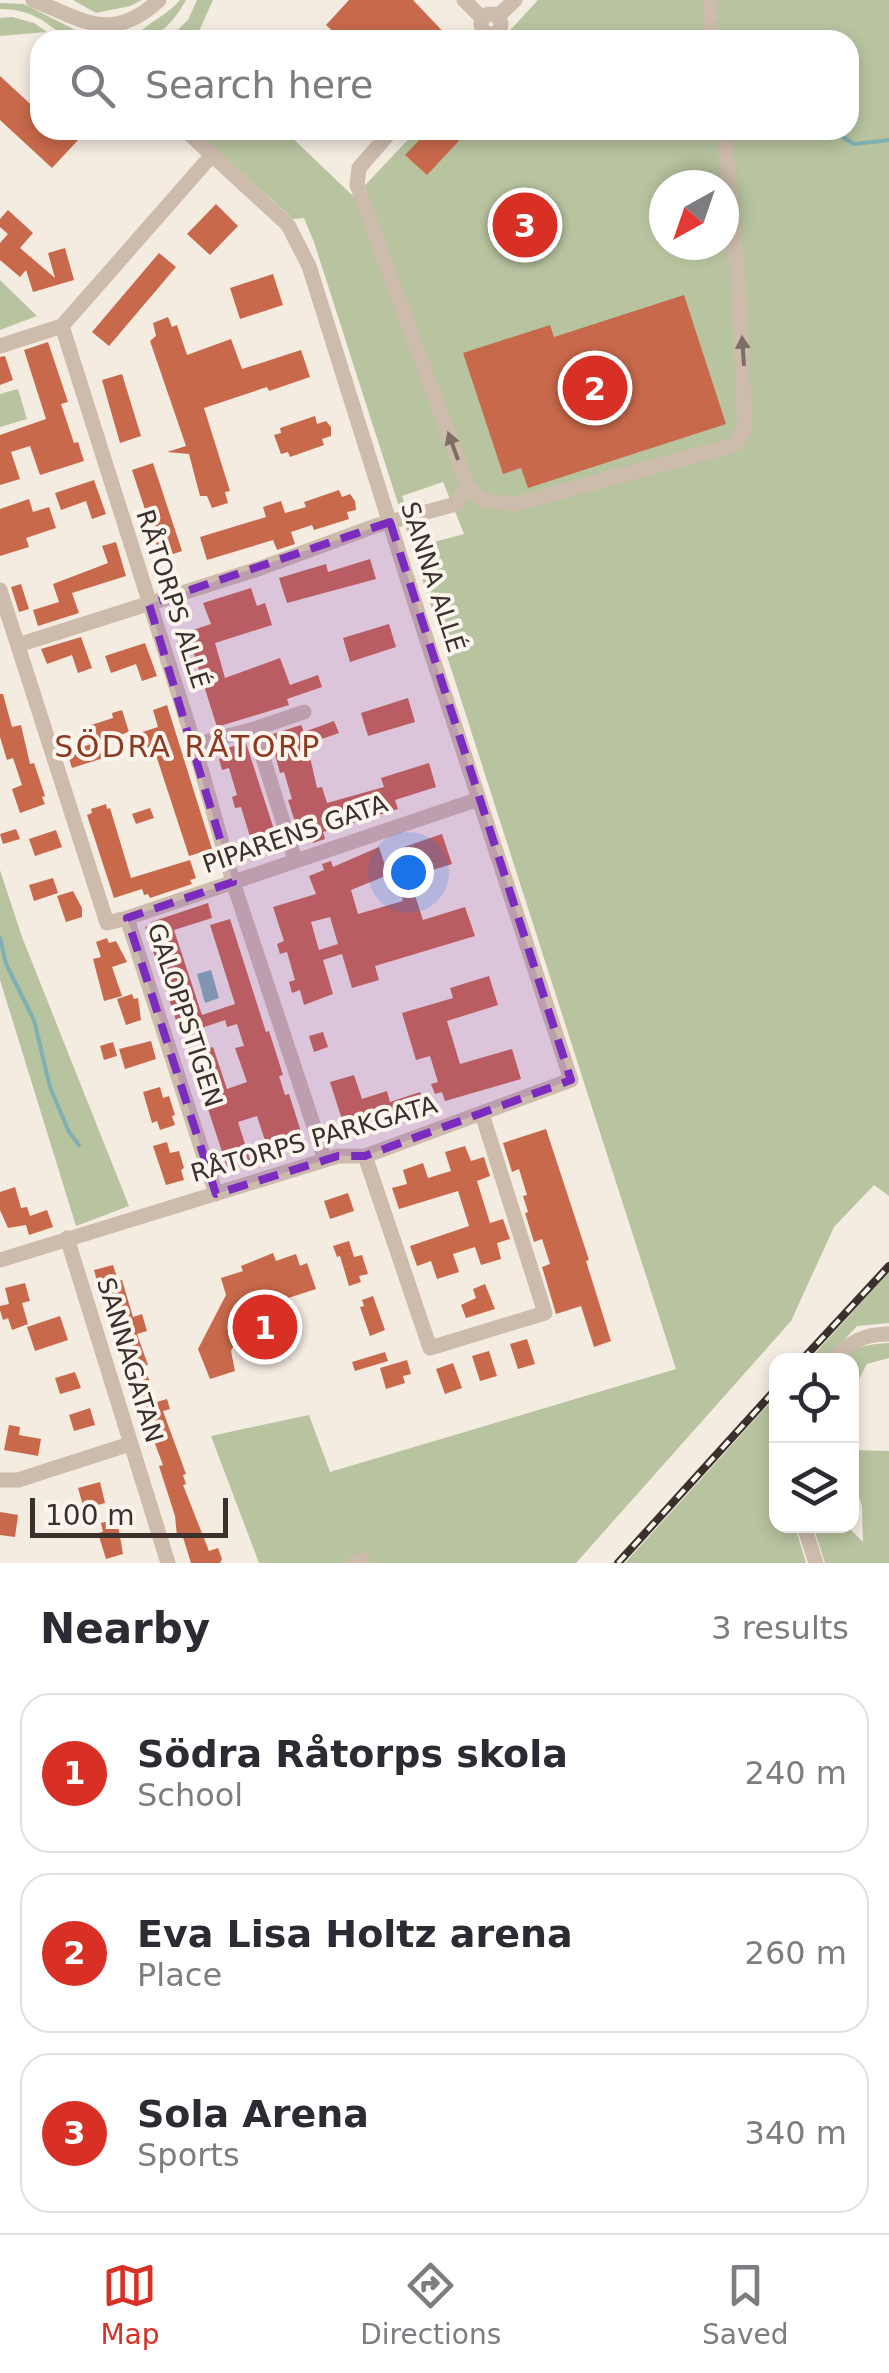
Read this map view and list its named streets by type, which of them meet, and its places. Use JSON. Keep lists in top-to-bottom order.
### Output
{
  "streets": {
    "street": [
      "SANNA ALLÉ",
      "RÅTORPS ALLÉ",
      "PIPARENS GATA",
      "GALOPPSTIGEN",
      "RÅTORPS PARKGATA",
      "SANNAGATAN"
    ]
  },
  "crossings": [
    ["SANNA ALLÉ", "PIPARENS GATA"],
    ["SANNA ALLÉ", "RÅTORPS PARKGATA"],
    ["RÅTORPS ALLÉ", "PIPARENS GATA"],
    ["RÅTORPS ALLÉ", "RÅTORPS PARKGATA"],
    ["PIPARENS GATA", "GALOPPSTIGEN"],
    ["GALOPPSTIGEN", "RÅTORPS PARKGATA"],
    ["RÅTORPS PARKGATA", "SANNAGATAN"]
  ],
  "districts": ["SÖDRA RÅTORP"],
  "scale_bar": "100 m",
  "north": "bottom left",
  "page": {
    "search": "Search here",
    "pins": ["3", "2", "1"],
    "scale": "100 m",
    "heading": ["Nearby", "3 results"],
    "list": [
      {
        "mark": "1",
        "name": "Södra Råtorps skola",
        "note": "School",
        "value": "240 m"
      },
      {
        "mark": "2",
        "name": "Eva Lisa Holtz arena",
        "note": "Place",
        "value": "260 m"
      },
      {
        "mark": "3",
        "name": "Sola Arena",
        "note": "Sports",
        "value": "340 m"
      }
    ],
    "nav": ["Map", "Directions", "Saved"]
  }
}
